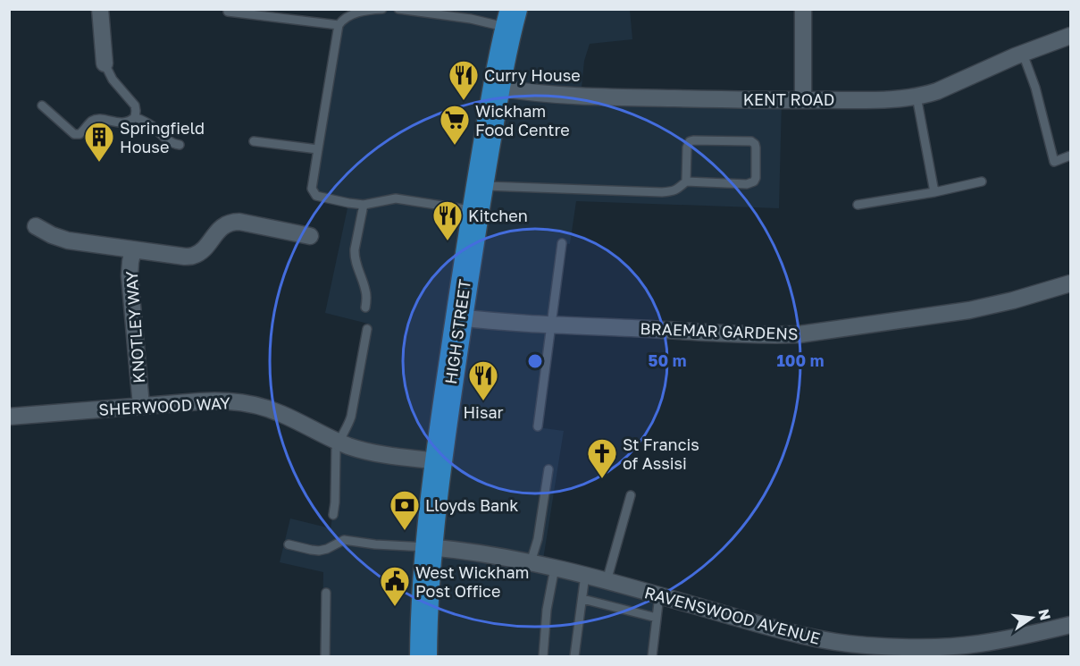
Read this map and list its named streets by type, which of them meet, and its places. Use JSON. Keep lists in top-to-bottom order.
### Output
{
  "streets": {
    "highway": ["HIGH STREET"],
    "street": [
      "KENT ROAD",
      "KNOTLEY WAY",
      "BRAEMAR GARDENS",
      "SHERWOOD WAY",
      "RAVENSWOOD AVENUE"
    ]
  },
  "crossings": [
    ["KENT ROAD", "HIGH STREET"],
    ["KNOTLEY WAY", "SHERWOOD WAY"],
    ["BRAEMAR GARDENS", "HIGH STREET"],
    ["HIGH STREET", "SHERWOOD WAY"],
    ["HIGH STREET", "RAVENSWOOD AVENUE"]
  ],
  "places": {
    "restaurant": ["Curry House", "Kitchen", "Hisar"],
    "supermarket": ["Wickham Food Centre"],
    "building": ["Springfield House"],
    "church": ["St Francis of Assisi"],
    "bank": ["Lloyds Bank"],
    "public building": ["West Wickham Post Office"]
  },
  "north": "right",
  "rings": ["50 m", "100 m"]
}
